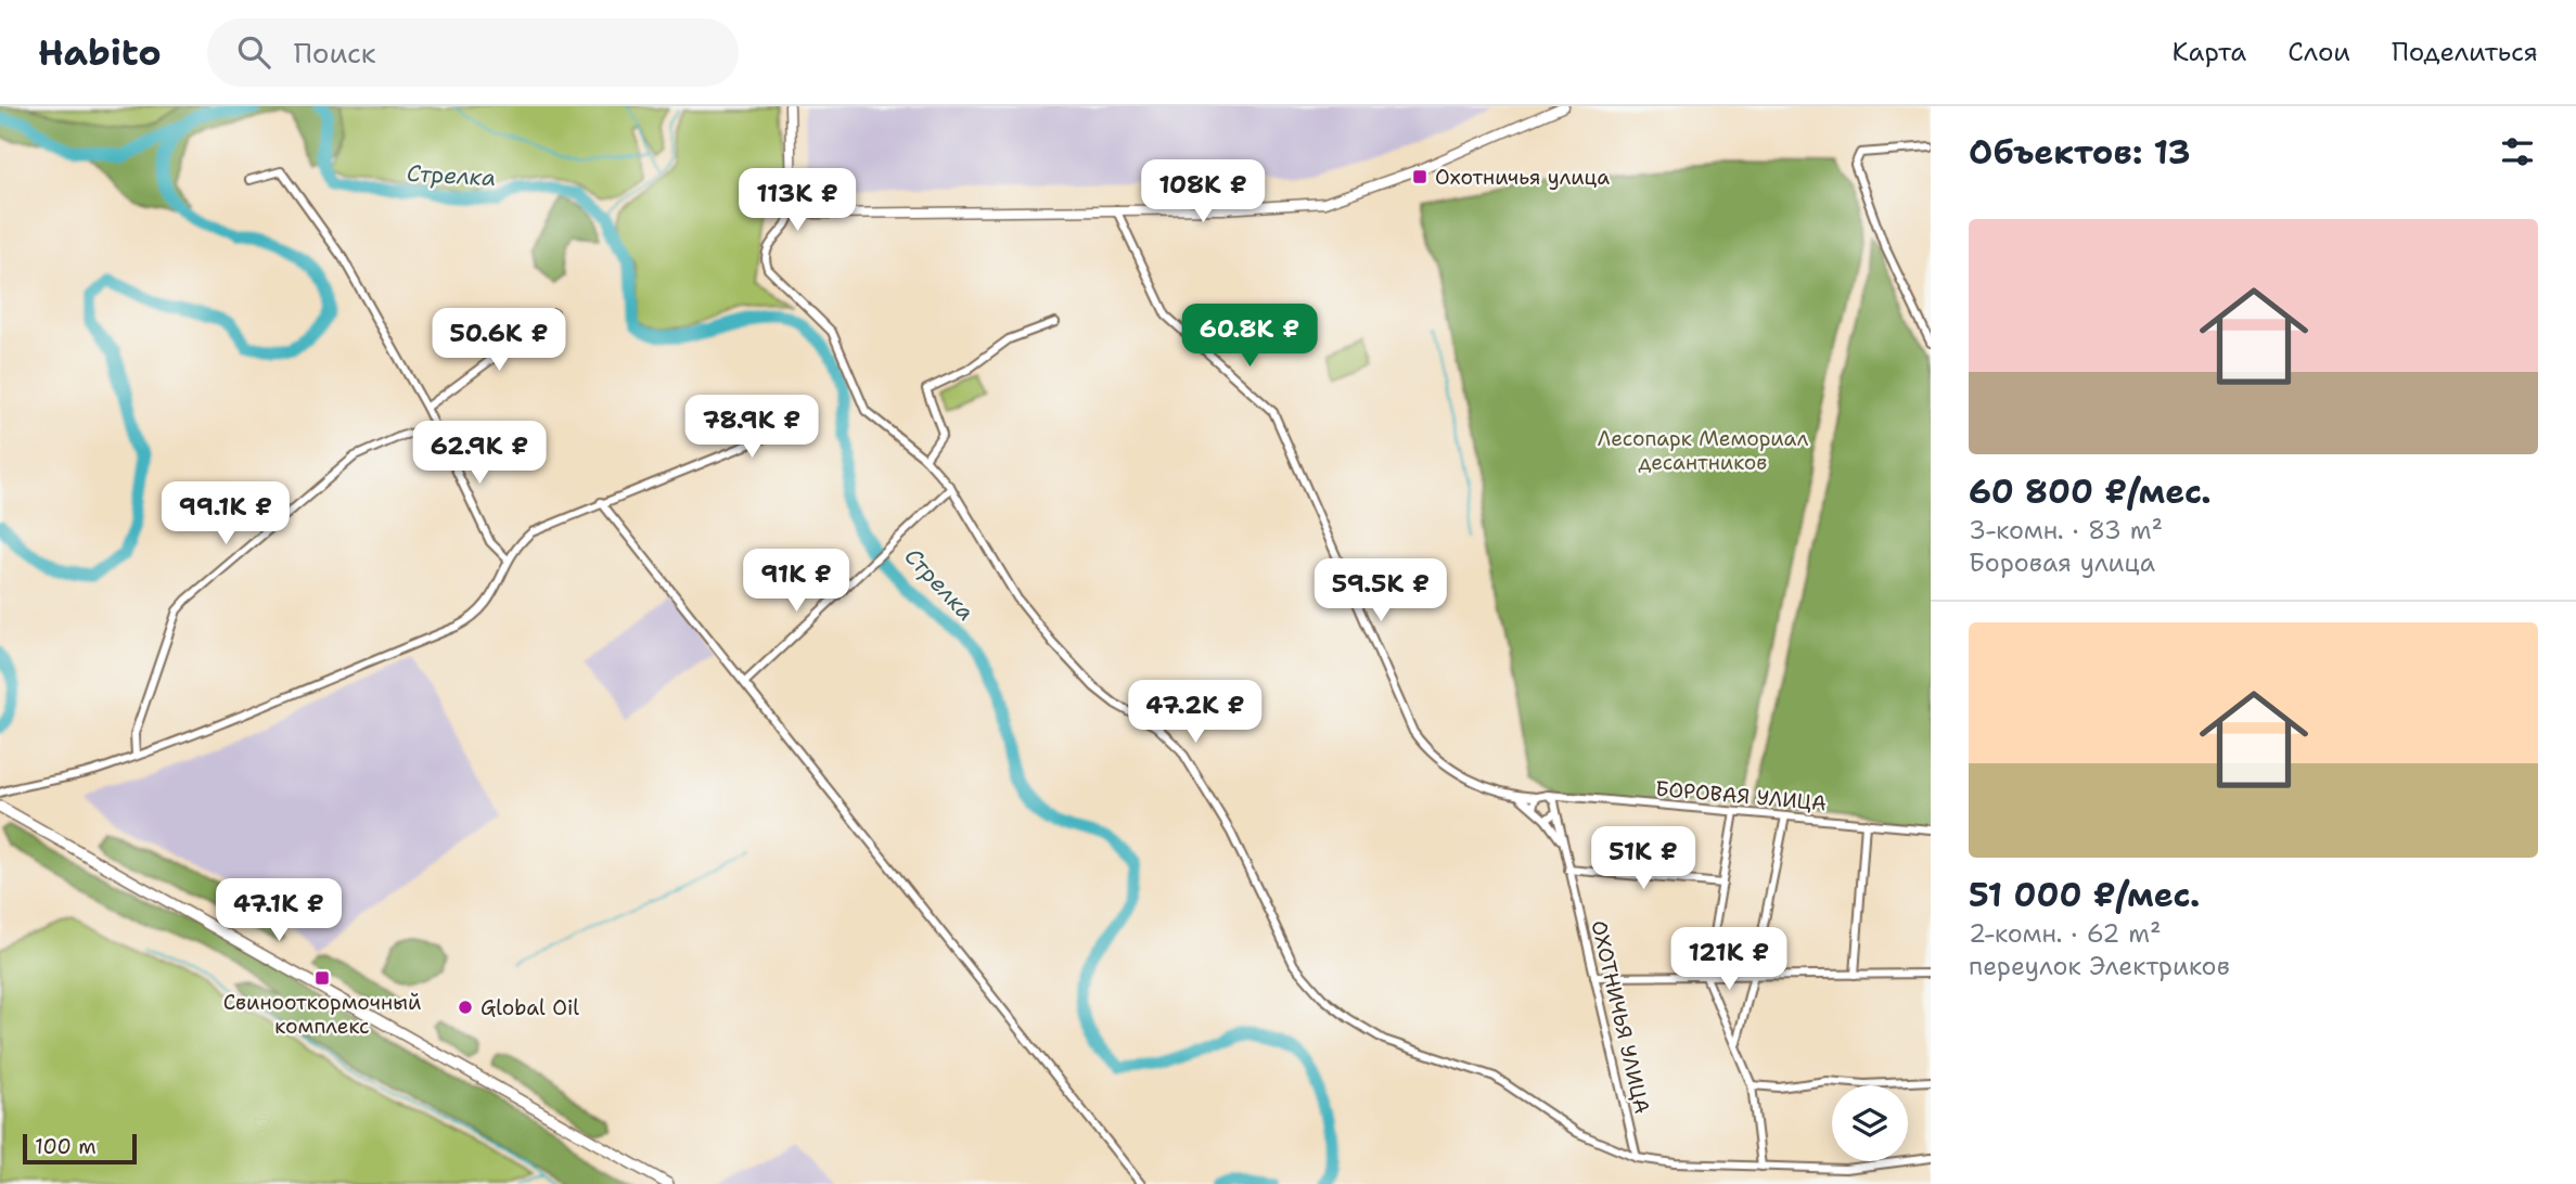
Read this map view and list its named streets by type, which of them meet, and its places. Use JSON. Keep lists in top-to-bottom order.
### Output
{
  "streets": {
    "street": ["БОРОВАЯ УЛИЦА", "ОХОТНИЧЬЯ УЛИЦА"]
  },
  "water": ["Стрелка"],
  "parks": ["Лесопарк Мемориал десантников"],
  "places": {
    "transit": ["Охотничья улица", "Свинооткормочный комплекс"],
    "other": ["Global Oil"]
  },
  "scale_bar": "100 m",
  "page": {
    "header": "Habito",
    "search": "Поиск",
    "nav": ["Карта", "Слои", "Поделиться"],
    "heading": "Объектов: 13",
    "price": [
      "108K ₽",
      "113K ₽",
      "60.8K ₽",
      "50.6K ₽",
      "78.9K ₽",
      "62.9K ₽",
      "99.1K ₽",
      "91K ₽",
      "59.5K ₽",
      "47.2K ₽",
      "51K ₽",
      "47.1K ₽",
      "121K ₽"
    ],
    "list": [
      {
        "name": "60 800 ₽/мес.",
        "note": "3-комн. · 83 m² · Боровая улица"
      },
      {
        "name": "51 000 ₽/мес.",
        "note": "2-комн. · 62 m² · переулок Электриков"
      }
    ],
    "scale": "100 m"
  }
}
